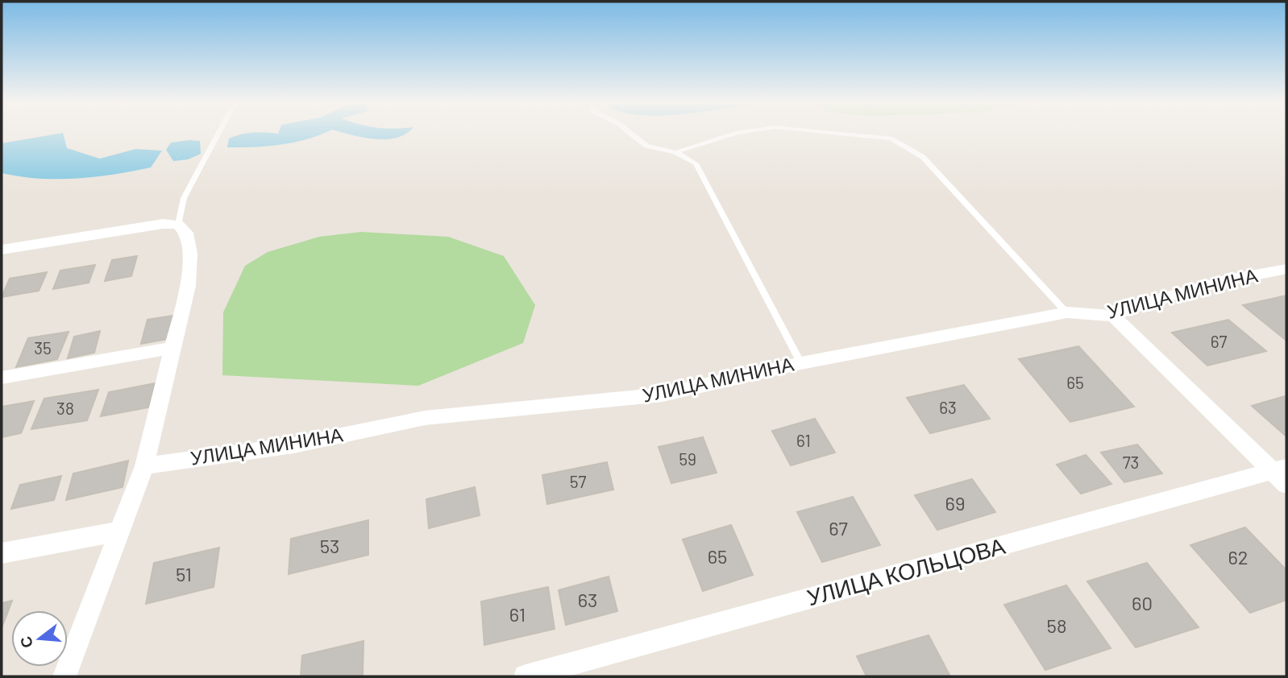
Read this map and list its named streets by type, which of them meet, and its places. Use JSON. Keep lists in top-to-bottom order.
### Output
{
  "streets": {
    "street": ["УЛИЦА МИНИНА", "УЛИЦА КОЛЬЦОВА"]
  },
  "house_numbers": [
    "67",
    "35",
    "65",
    "63",
    "38",
    "61",
    "59",
    "73",
    "57",
    "69",
    "67",
    "53",
    "65",
    "62",
    "51",
    "63",
    "60",
    "61",
    "58"
  ],
  "north": "left"
}
